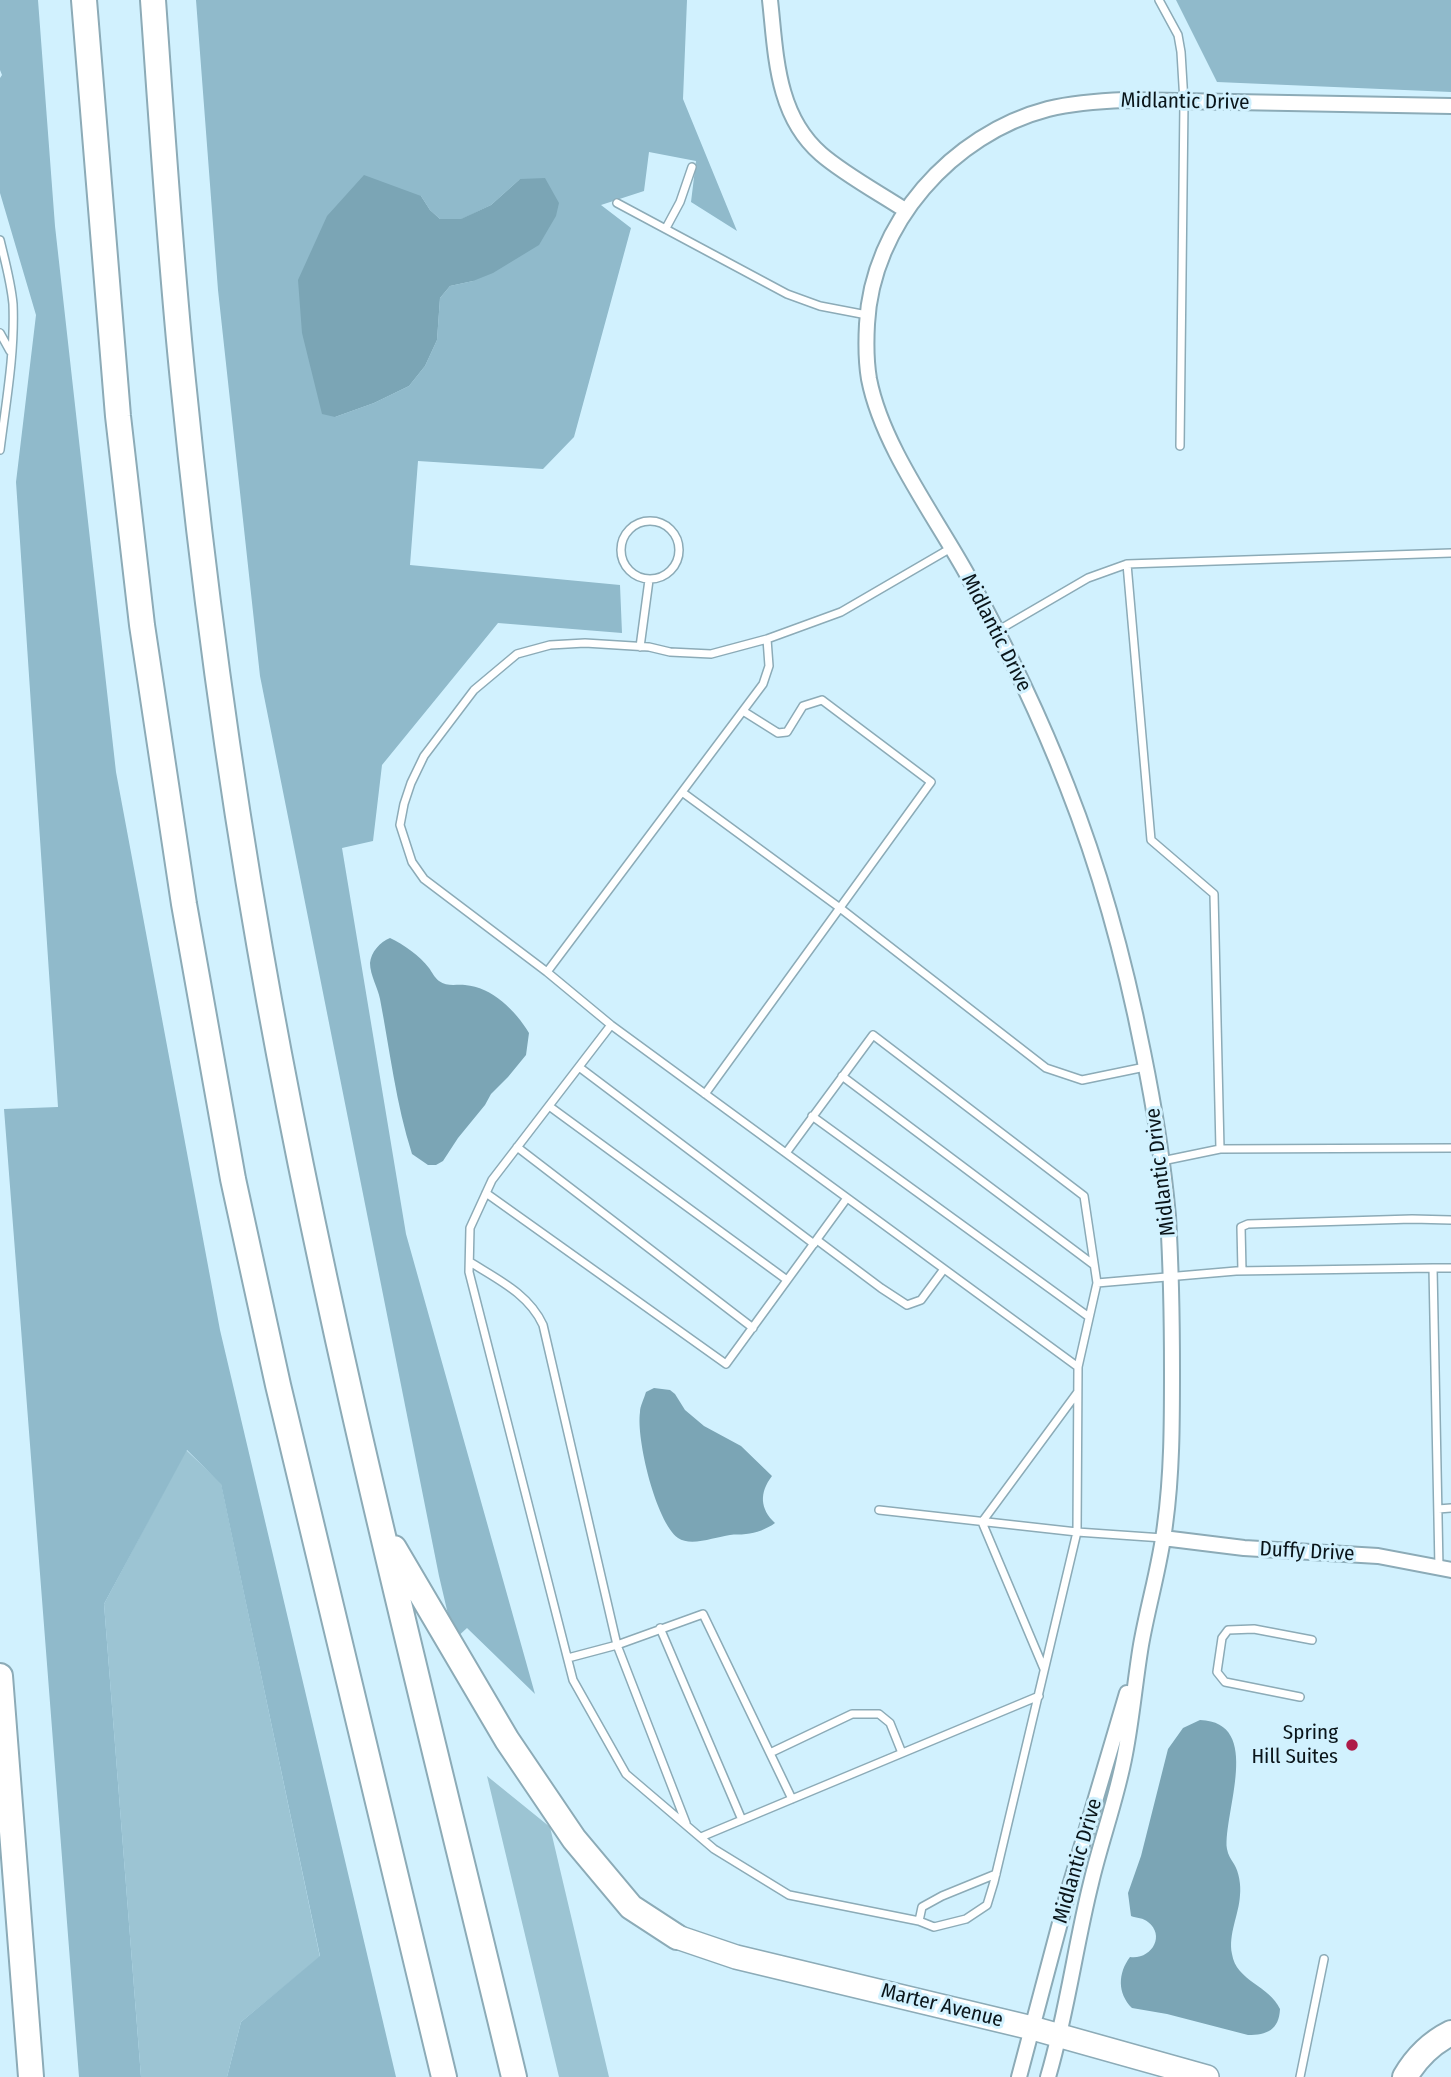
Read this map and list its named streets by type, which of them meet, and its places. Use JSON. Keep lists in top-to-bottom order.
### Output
{
  "streets": {
    "main road": ["Marter Avenue"],
    "street": ["Midlantic Drive", "Duffy Drive"]
  },
  "crossings": [
    ["Midlantic Drive", "Duffy Drive"],
    ["Midlantic Drive", "Marter Avenue"]
  ],
  "places": ["Spring Hill Suites"]
}
